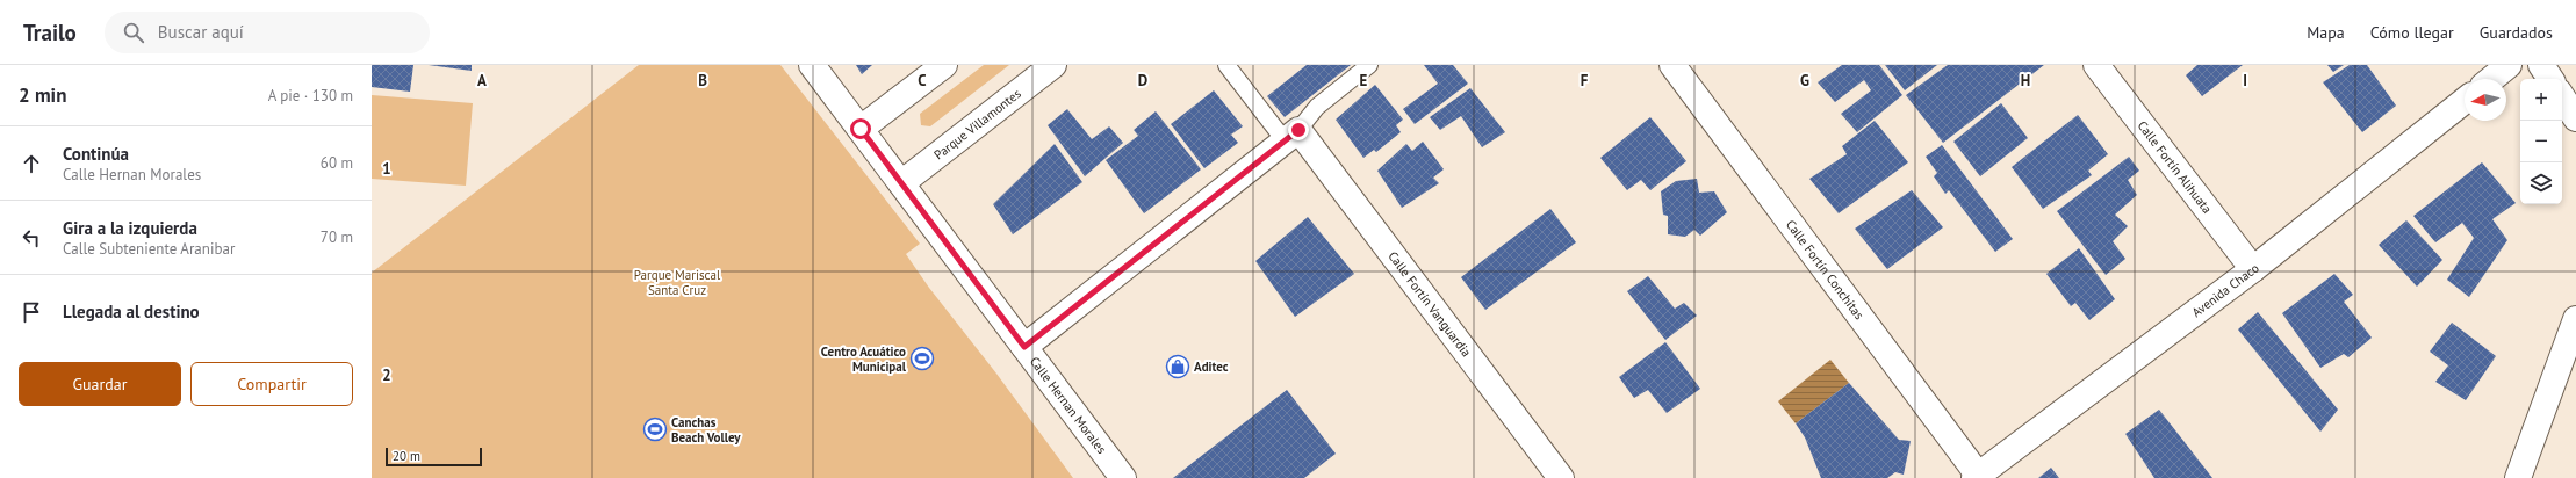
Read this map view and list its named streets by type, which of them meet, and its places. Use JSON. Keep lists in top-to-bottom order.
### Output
{
  "streets": {
    "street": [
      "Parque Villamontes",
      "Calle Fortín Alihuata",
      "Calle Fortín Conchitas",
      "Avenida Chaco",
      "Calle Fortín Vanguardia",
      "Calle Hernan Morales"
    ]
  },
  "crossings": [
    ["Parque Villamontes", "Calle Hernan Morales"],
    ["Calle Fortín Alihuata", "Avenida Chaco"],
    ["Calle Fortín Conchitas", "Avenida Chaco"]
  ],
  "parks": ["Parque Mariscal Santa Cruz"],
  "places": {
    "sports": ["Centro Acuático Municipal", "Canchas Beach Volley"],
    "shop": ["Aditec"]
  },
  "scale_bar": "20 m",
  "north": "left",
  "page": {
    "header": "Trailo",
    "search": "Buscar aquí",
    "nav": ["Mapa", "Cómo llegar", "Guardados"],
    "heading": ["2 min", "A pie · 130 m"],
    "map_buttons": ["+", "−"],
    "list": [
      ["Continúa", "Calle Hernan Morales", "60 m"],
      ["Gira a la izquierda", "Calle Subteniente Aranibar", "70 m"],
      "Llegada al destino"
    ],
    "buttons": ["Guardar", "Compartir"],
    "scale": "20 m"
  },
  "grid": {
    "columns": [
      "A",
      "B",
      "C",
      "D",
      "E",
      "F",
      "G",
      "H",
      "I"
    ],
    "rows": ["1", "2"]
  }
}
